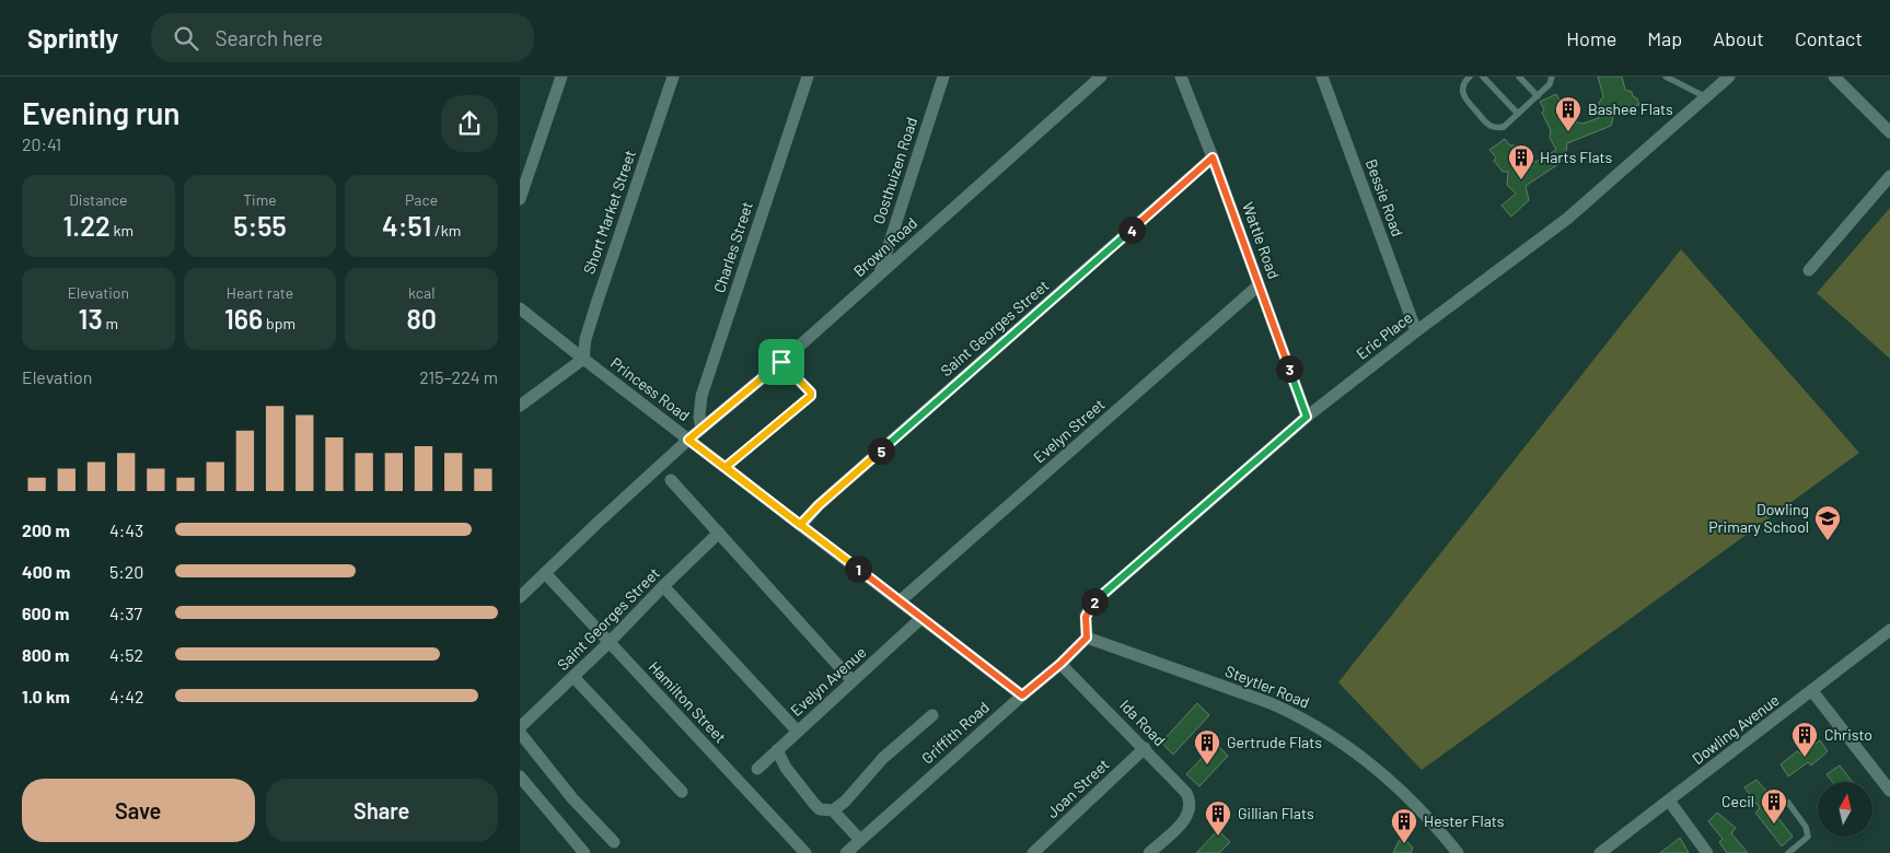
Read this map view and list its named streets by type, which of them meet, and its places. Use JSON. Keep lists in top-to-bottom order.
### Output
{
  "streets": {
    "street": [
      "Oosthuizen Road",
      "Bessie Road",
      "Short Market Street",
      "Wattle Road",
      "Charles Street",
      "Brown Road",
      "Saint Georges Street",
      "Eric Place",
      "Princess Road",
      "Evelyn Street",
      "Evelyn Avenue",
      "Steytler Road",
      "Hamilton Street",
      "Ida Road",
      "Dowling Avenue",
      "Griffith Road",
      "Joan Street"
    ]
  },
  "crossings": [
    ["Oosthuizen Road", "Brown Road"],
    ["Bessie Road", "Eric Place"],
    ["Short Market Street", "Princess Road"],
    ["Wattle Road", "Saint Georges Street"],
    ["Wattle Road", "Eric Place"],
    ["Wattle Road", "Evelyn Street"],
    ["Charles Street", "Brown Road"],
    ["Brown Road", "Princess Road"],
    ["Saint Georges Street", "Princess Road"],
    ["Saint Georges Street", "Hamilton Street"],
    ["Eric Place", "Steytler Road"],
    ["Eric Place", "Griffith Road"],
    ["Princess Road", "Evelyn Street"],
    ["Princess Road", "Evelyn Avenue"],
    ["Princess Road", "Griffith Road"],
    ["Steytler Road", "Griffith Road"],
    ["Ida Road", "Griffith Road"],
    ["Ida Road", "Joan Street"]
  ],
  "places": {
    "building": [
      "Bashee Flats",
      "Harts Flats",
      "Christo",
      "Gertrude Flats",
      "Cecil",
      "Gillian Flats",
      "Hester Flats"
    ],
    "school or university": ["Dowling Primary School"]
  },
  "north": "top",
  "page": {
    "header": "Sprintly",
    "search": "Search here",
    "nav": [
      "Home",
      "Map",
      "About",
      "Contact"
    ],
    "heading": ["Evening run", "20:41"],
    "stats": [
      ["Distance", "1.22 km"],
      ["Time", "5:55"],
      ["Pace", "4:51 /km"],
      ["Elevation", "13 m"],
      ["Heart rate", "166 bpm"],
      ["kcal", "80"]
    ],
    "pins": [
      "4",
      "3",
      "5",
      "1",
      "2"
    ],
    "chart": ["Elevation", "215–224 m"],
    "list": [
      {
        "name": "200 m",
        "note": "4:43"
      },
      {
        "name": "400 m",
        "note": "5:20"
      },
      {
        "name": "600 m",
        "note": "4:37"
      },
      {
        "name": "800 m",
        "note": "4:52"
      },
      {
        "name": "1.0 km",
        "note": "4:42"
      }
    ],
    "buttons": ["Save", "Share"]
  }
}
